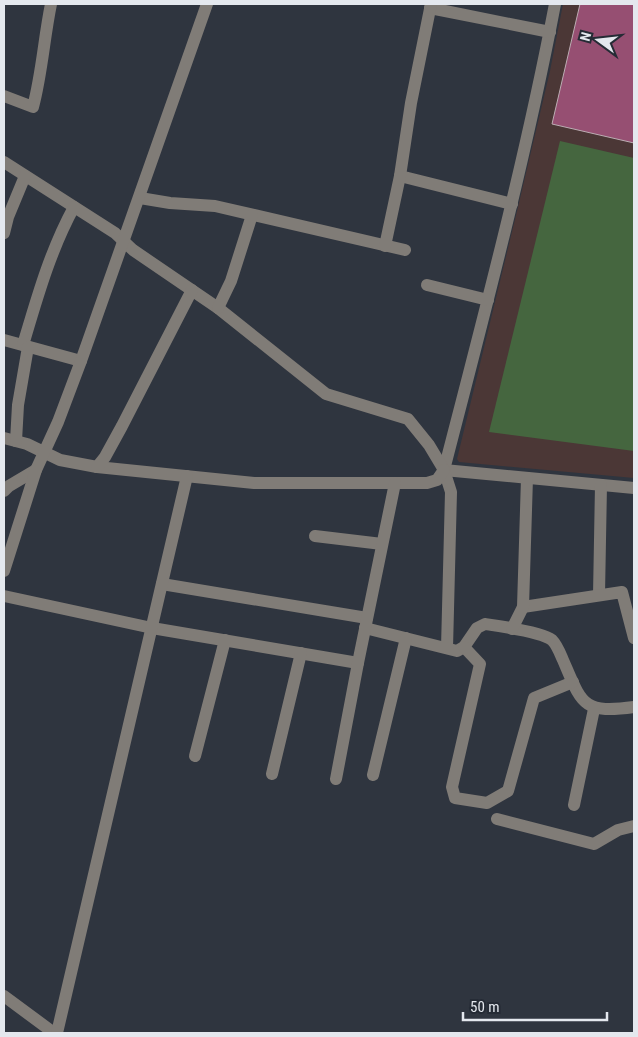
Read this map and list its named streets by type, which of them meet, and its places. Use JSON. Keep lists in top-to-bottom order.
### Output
{
  "scale_bar": "50 m",
  "north": "left"
}
